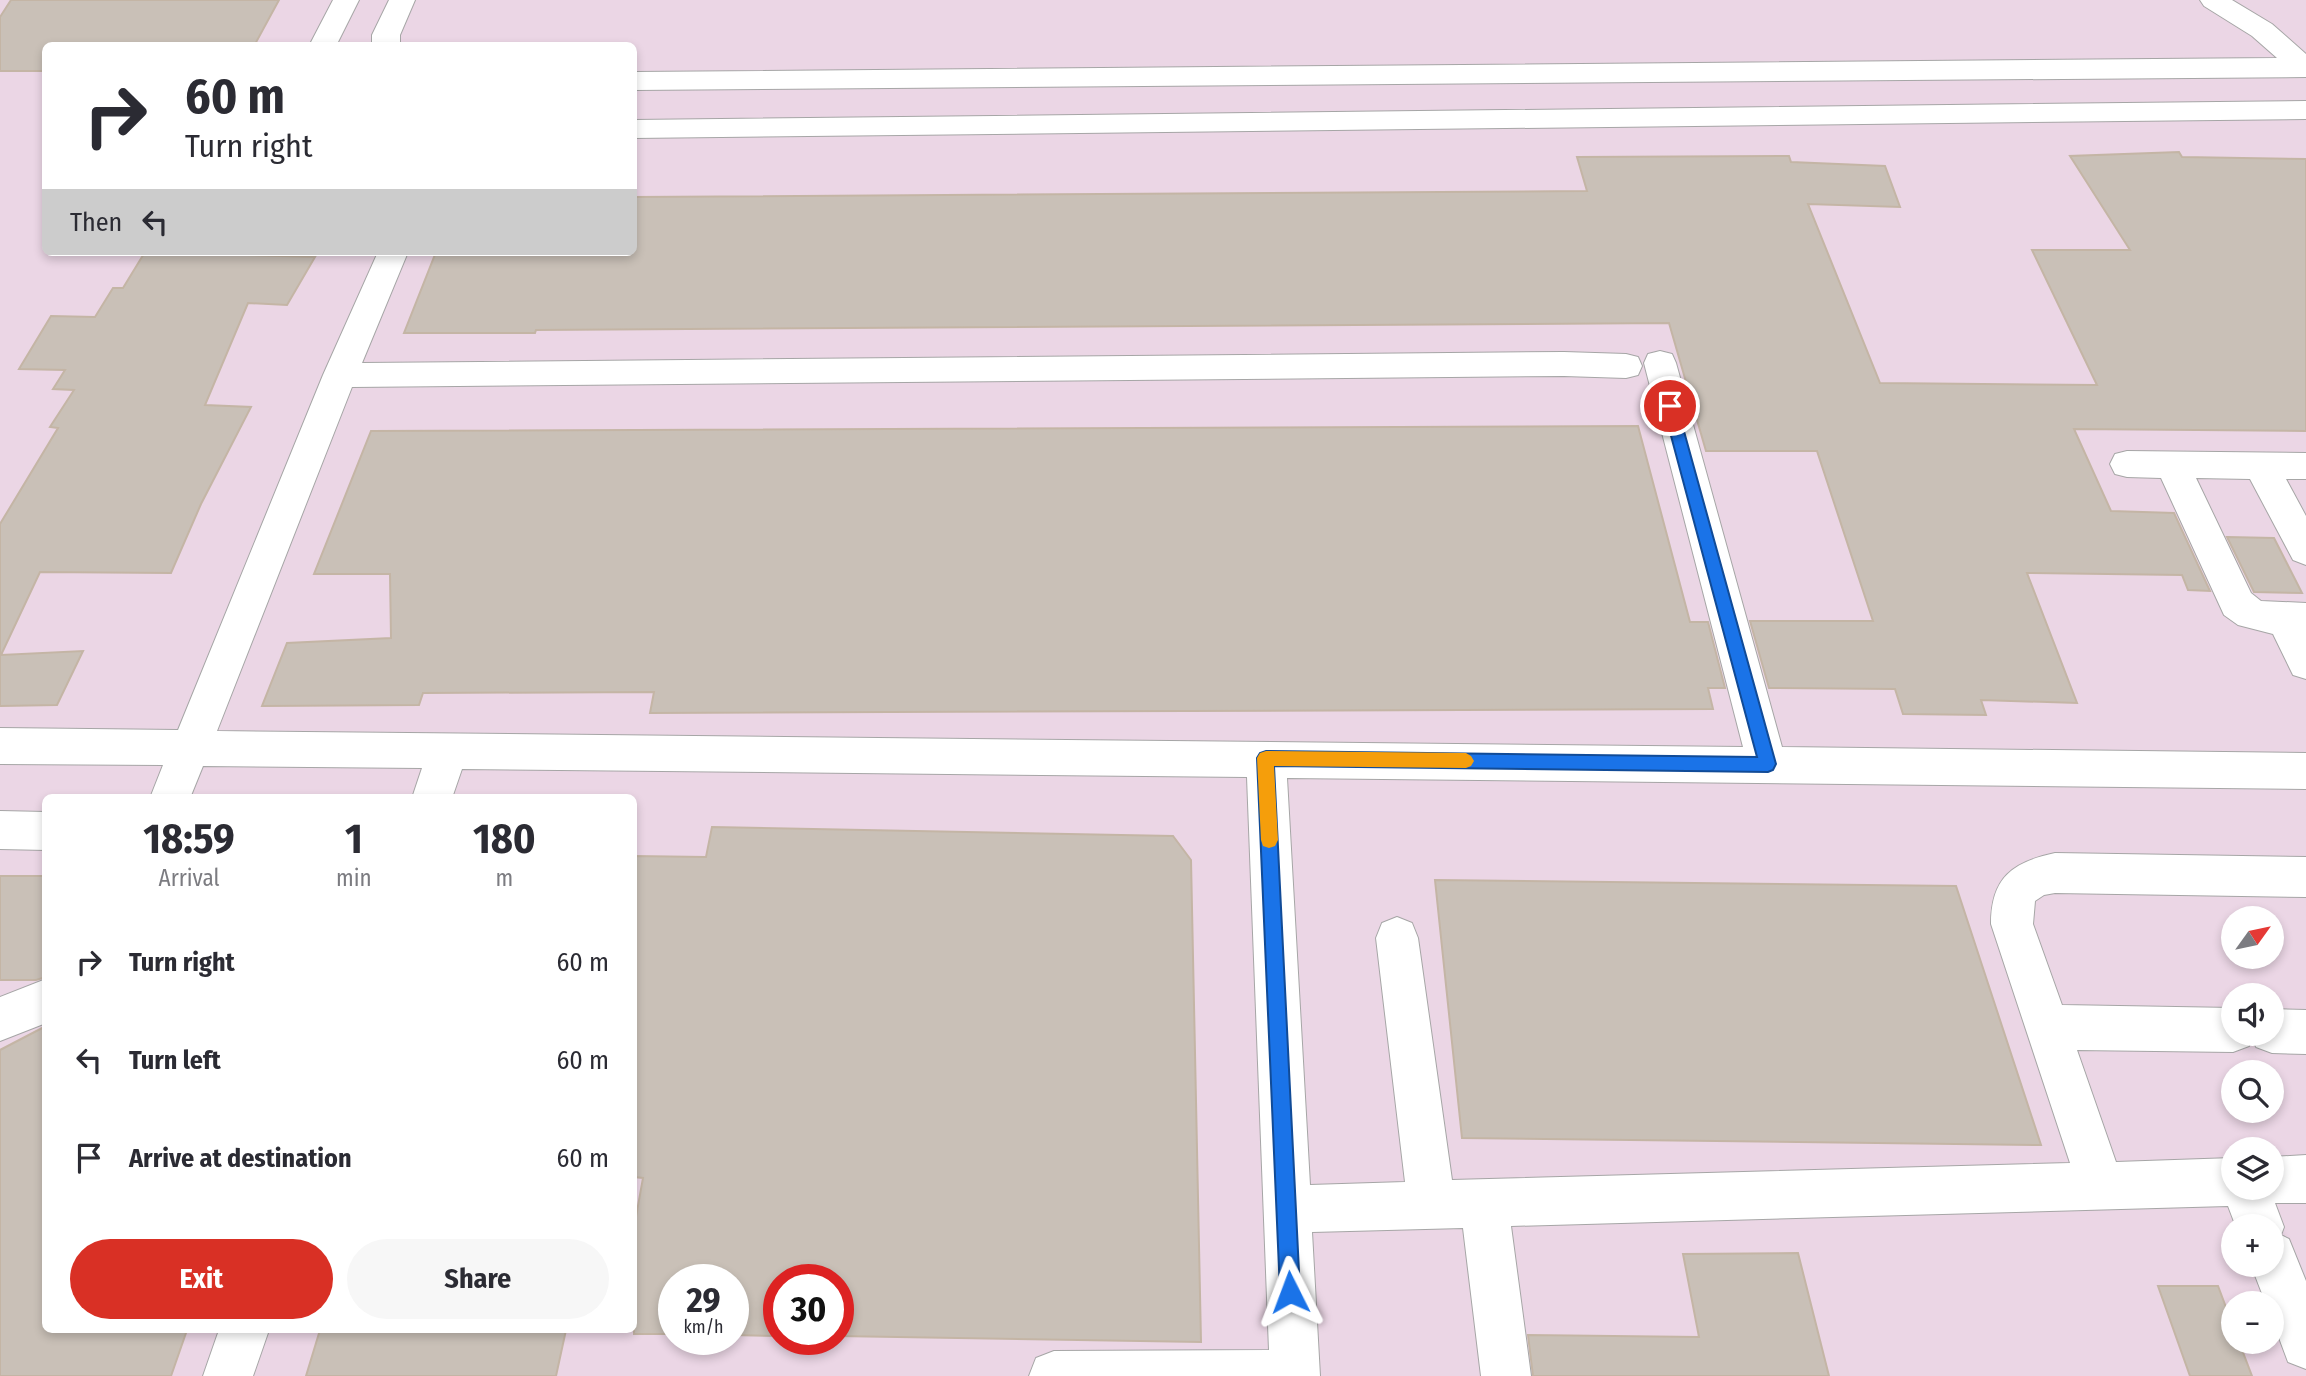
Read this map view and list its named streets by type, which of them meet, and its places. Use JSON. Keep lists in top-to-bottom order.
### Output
{
  "north": "top right",
  "page": {
    "turn": ["60 m", "Turn right"],
    "then": "Then",
    "eta": [
      "18:59",
      "Arrival",
      "1",
      "min",
      "180",
      "m"
    ],
    "map_buttons": ["+", "−"],
    "list": [
      {
        "name": "Turn right",
        "value": "60 m"
      },
      {
        "name": "Turn left",
        "value": "60 m"
      },
      {
        "name": "Arrive at destination",
        "value": "60 m"
      }
    ],
    "buttons": ["Exit", "Share"],
    "speed": "29 km/h",
    "limit": "30"
  }
}
